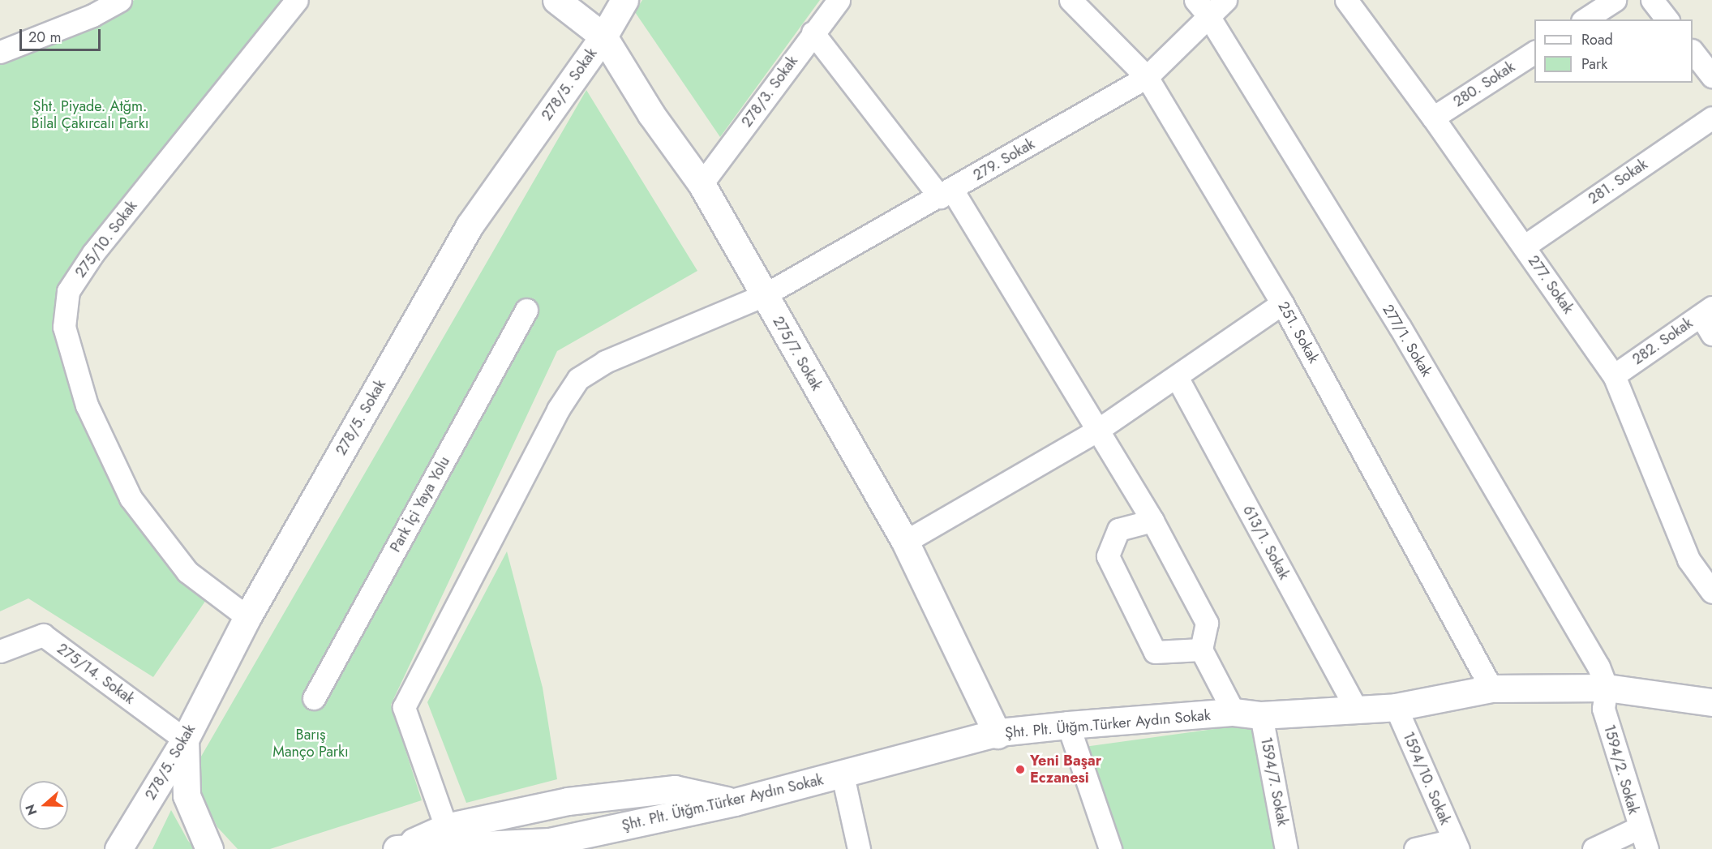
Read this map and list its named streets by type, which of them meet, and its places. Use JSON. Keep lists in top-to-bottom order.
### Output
{
  "streets": {
    "street": [
      "278/5. Sokak",
      "280. Sokak",
      "278/3. Sokak",
      "279. Sokak",
      "281. Sokak",
      "275/10. Sokak",
      "277. Sokak",
      "251. Sokak",
      "277/1. Sokak",
      "282. Sokak",
      "275/7. Sokak",
      "Park İçi Yaya Yolu",
      "613/1. Sokak",
      "275/14. Sokak",
      "Şht. Plt. Ütğm.Türker Aydın Sokak",
      "1594/2. Sokak",
      "1594/10. Sokak",
      "1594/7. Sokak"
    ]
  },
  "crossings": [
    ["278/5. Sokak", "275/10. Sokak"],
    ["278/5. Sokak", "275/7. Sokak"],
    ["278/5. Sokak", "275/14. Sokak"],
    ["280. Sokak", "277. Sokak"],
    ["278/3. Sokak", "275/7. Sokak"],
    ["279. Sokak", "251. Sokak"],
    ["279. Sokak", "277/1. Sokak"],
    ["279. Sokak", "275/7. Sokak"],
    ["281. Sokak", "277. Sokak"],
    ["277. Sokak", "282. Sokak"],
    ["251. Sokak", "Şht. Plt. Ütğm.Türker Aydın Sokak"],
    ["277/1. Sokak", "Şht. Plt. Ütğm.Türker Aydın Sokak"],
    ["277/1. Sokak", "1594/2. Sokak"],
    ["275/7. Sokak", "Şht. Plt. Ütğm.Türker Aydın Sokak"],
    ["613/1. Sokak", "Şht. Plt. Ütğm.Türker Aydın Sokak"],
    ["Şht. Plt. Ütğm.Türker Aydın Sokak", "1594/2. Sokak"],
    ["Şht. Plt. Ütğm.Türker Aydın Sokak", "1594/10. Sokak"],
    ["Şht. Plt. Ütğm.Türker Aydın Sokak", "1594/7. Sokak"]
  ],
  "parks": ["Şht. Piyade. Atğm. Bilal Çakırcalı Parkı", "Barış Manço Parkı"],
  "places": ["Yeni Başar Eczanesi"],
  "legend": ["Road", "Park"],
  "scale_bar": "20 m",
  "north": "left"
}
